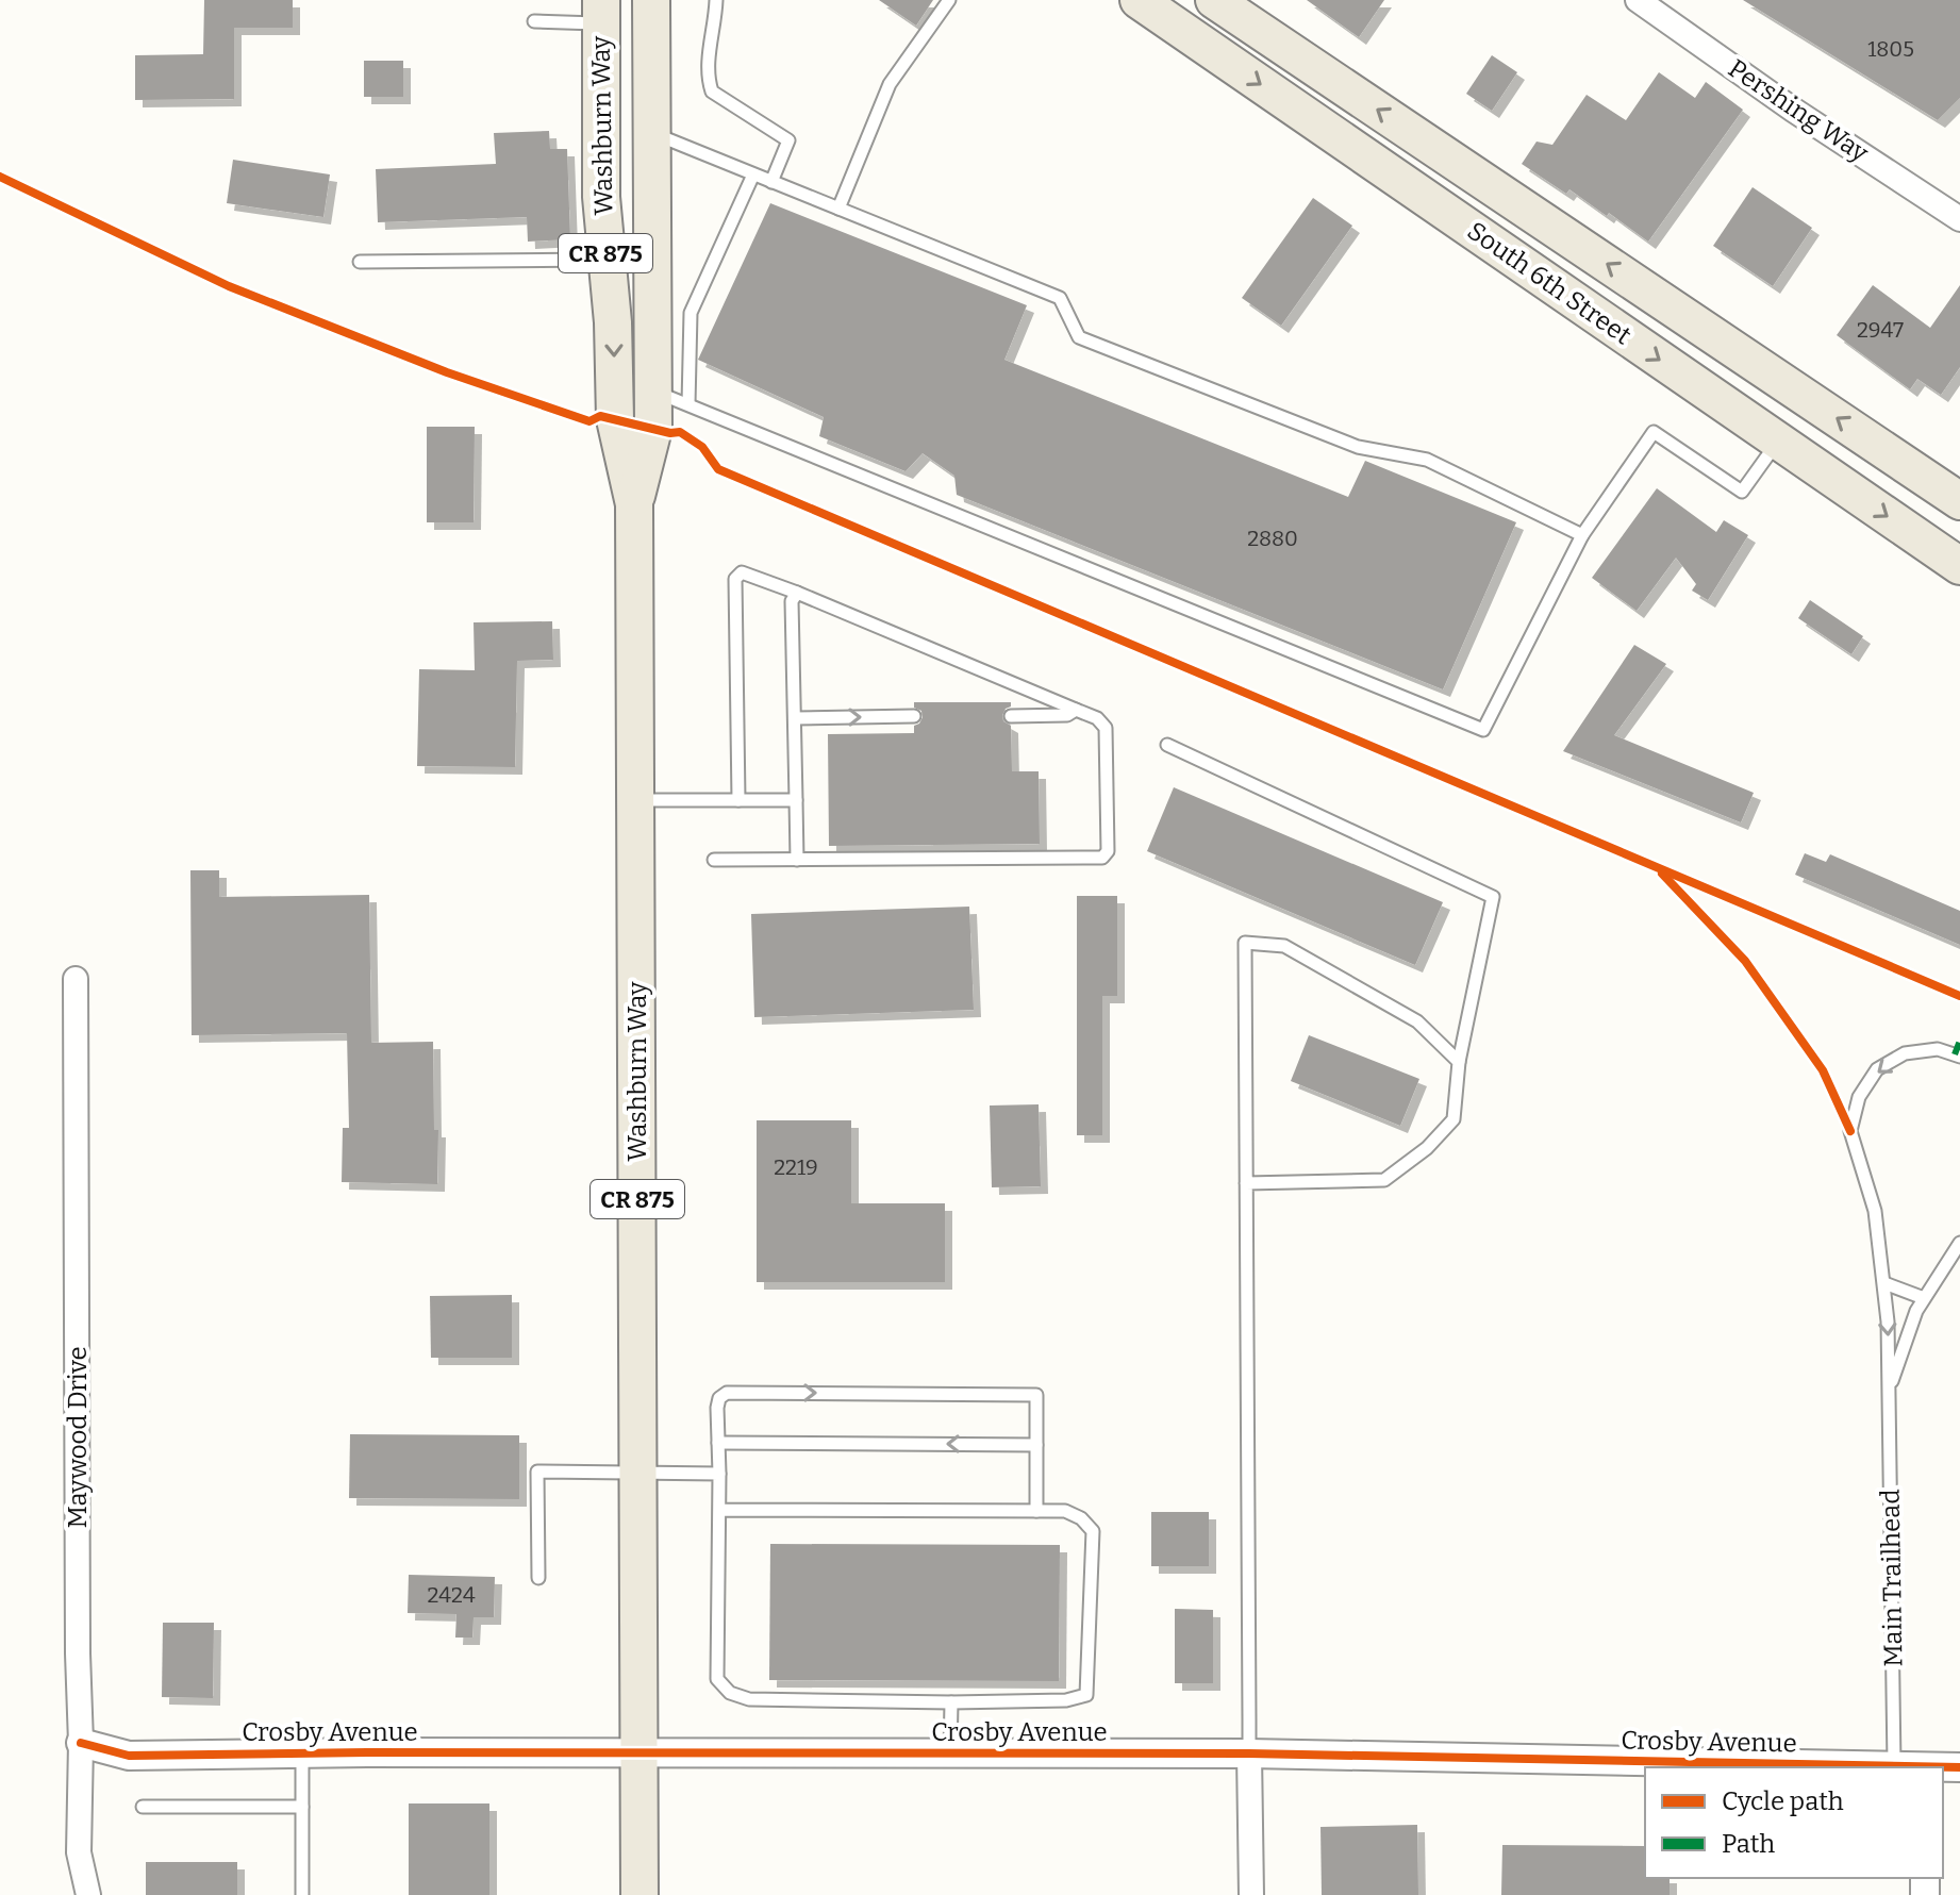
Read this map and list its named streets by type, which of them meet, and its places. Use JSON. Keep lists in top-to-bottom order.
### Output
{
  "streets": {
    "main road": ["Washburn Way", "CR 875", "South 6th Street"],
    "street": ["Pershing Way", "Maywood Drive", "Crosby Avenue"],
    "lane": ["Main Trailhead"]
  },
  "crossings": [
    ["Washburn Way", "Crosby Avenue"],
    ["Maywood Drive", "Crosby Avenue"],
    ["Main Trailhead", "Crosby Avenue"]
  ],
  "house_numbers": [
    "1805",
    "2947",
    "2880",
    "2219",
    "2424"
  ],
  "legend": ["Cycle path", "Path"]
}
